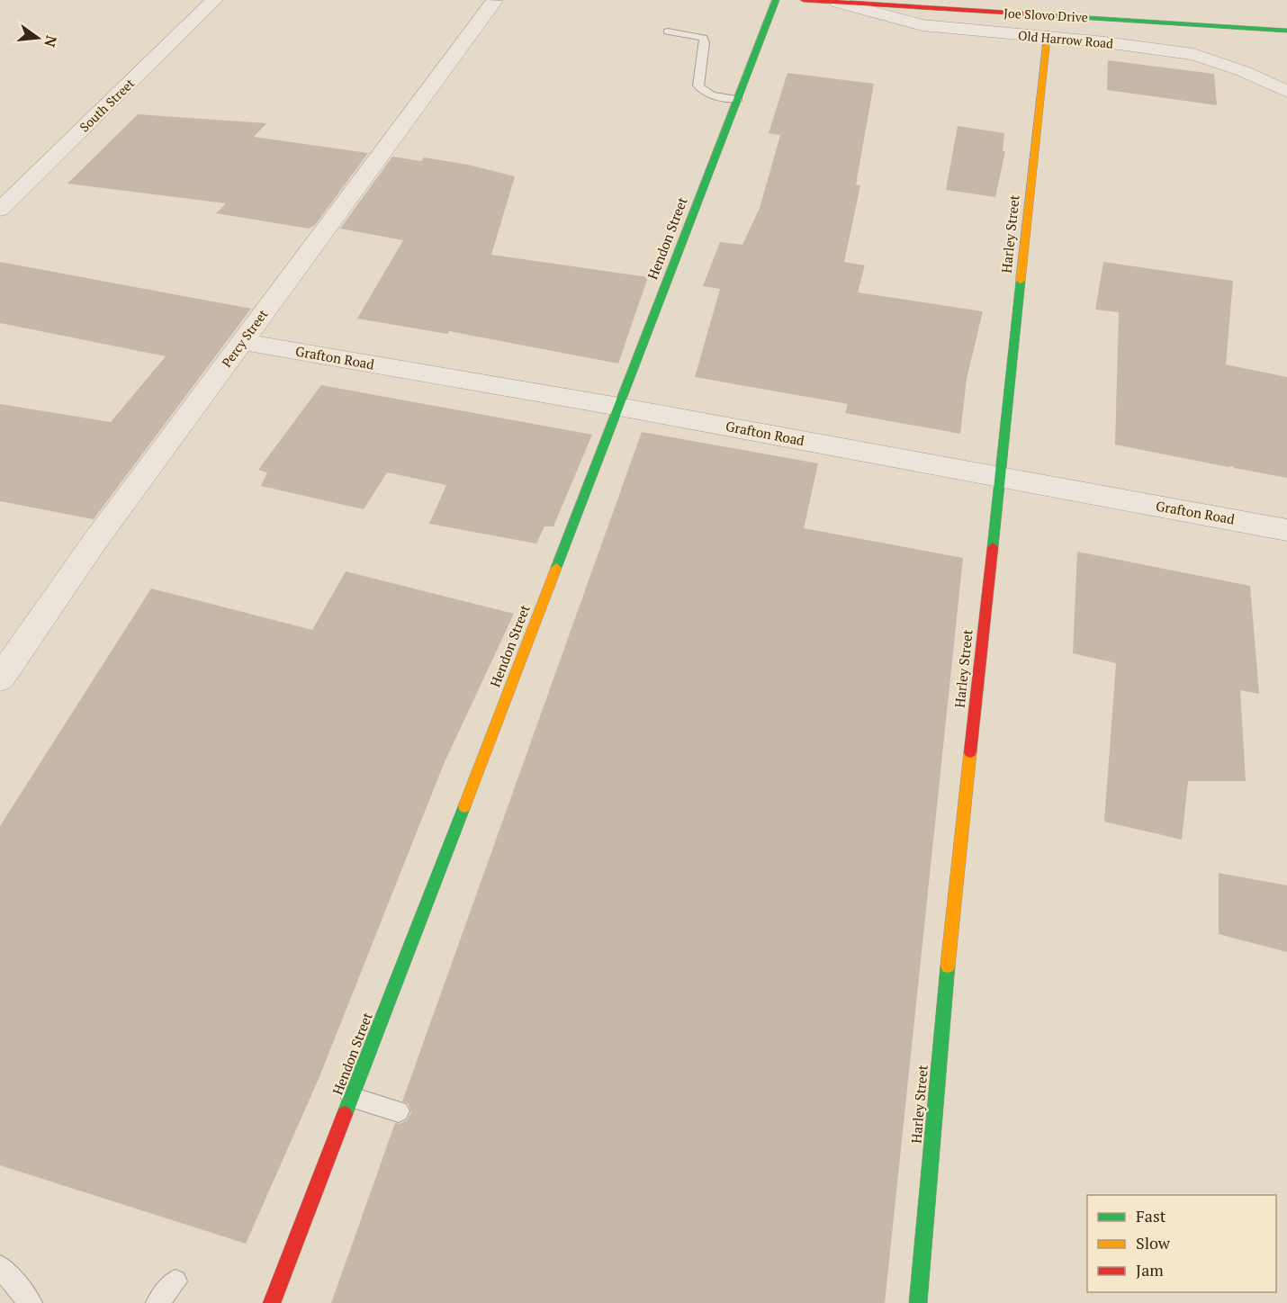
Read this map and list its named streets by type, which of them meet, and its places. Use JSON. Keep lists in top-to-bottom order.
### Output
{
  "streets": {
    "street": [
      "Joe Slovo Drive",
      "Old Harrow Road",
      "South Street",
      "Harley Street",
      "Hendon Street",
      "Percy Street",
      "Grafton Road"
    ]
  },
  "crossings": [
    ["Joe Slovo Drive", "Old Harrow Road"],
    ["Old Harrow Road", "Harley Street"],
    ["Harley Street", "Grafton Road"],
    ["Hendon Street", "Grafton Road"],
    ["Percy Street", "Grafton Road"]
  ],
  "legend": ["Fast", "Slow", "Jam"],
  "north": "right"
}
